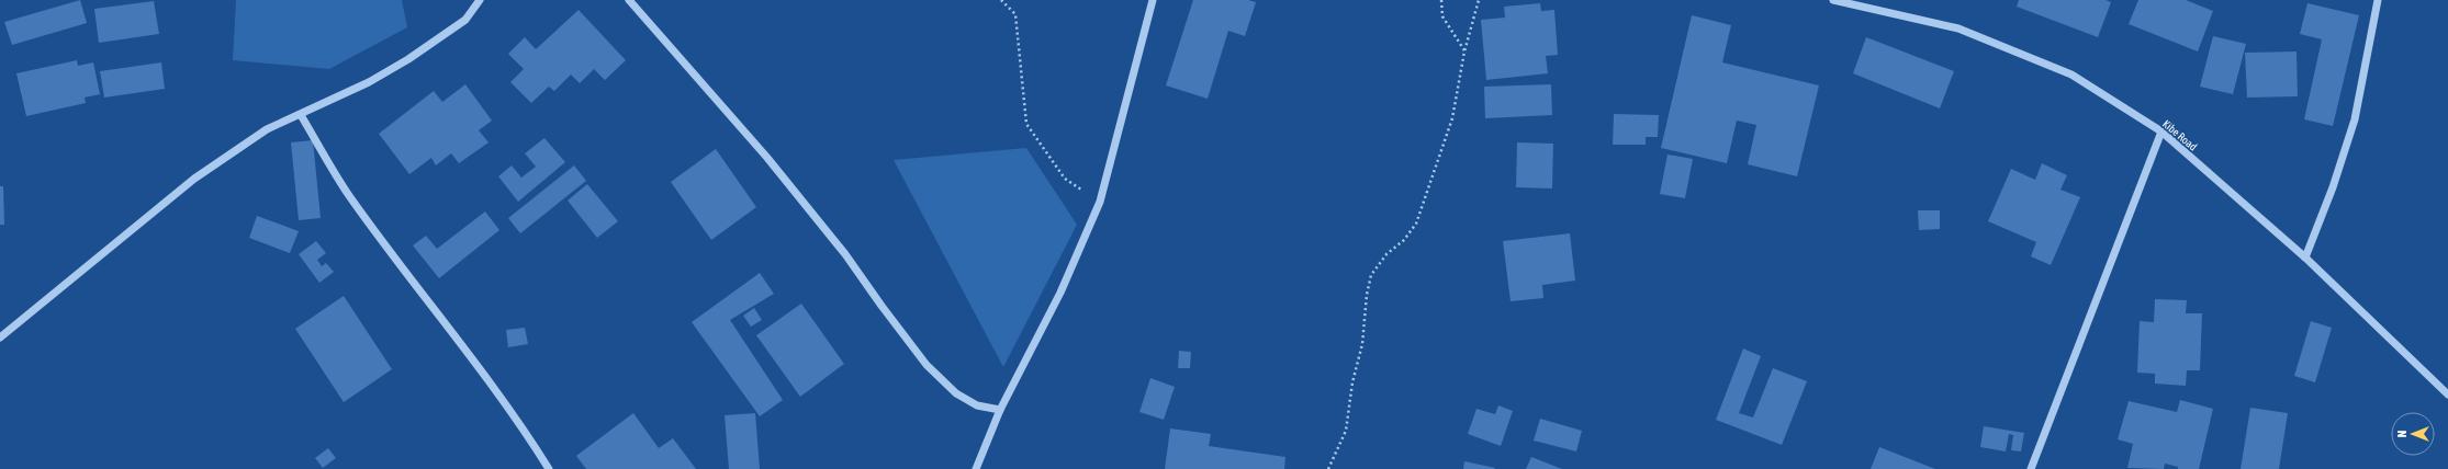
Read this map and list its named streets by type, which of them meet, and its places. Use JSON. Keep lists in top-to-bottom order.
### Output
{
  "streets": {
    "street": ["Kibe Road"]
  },
  "north": "left"
}
